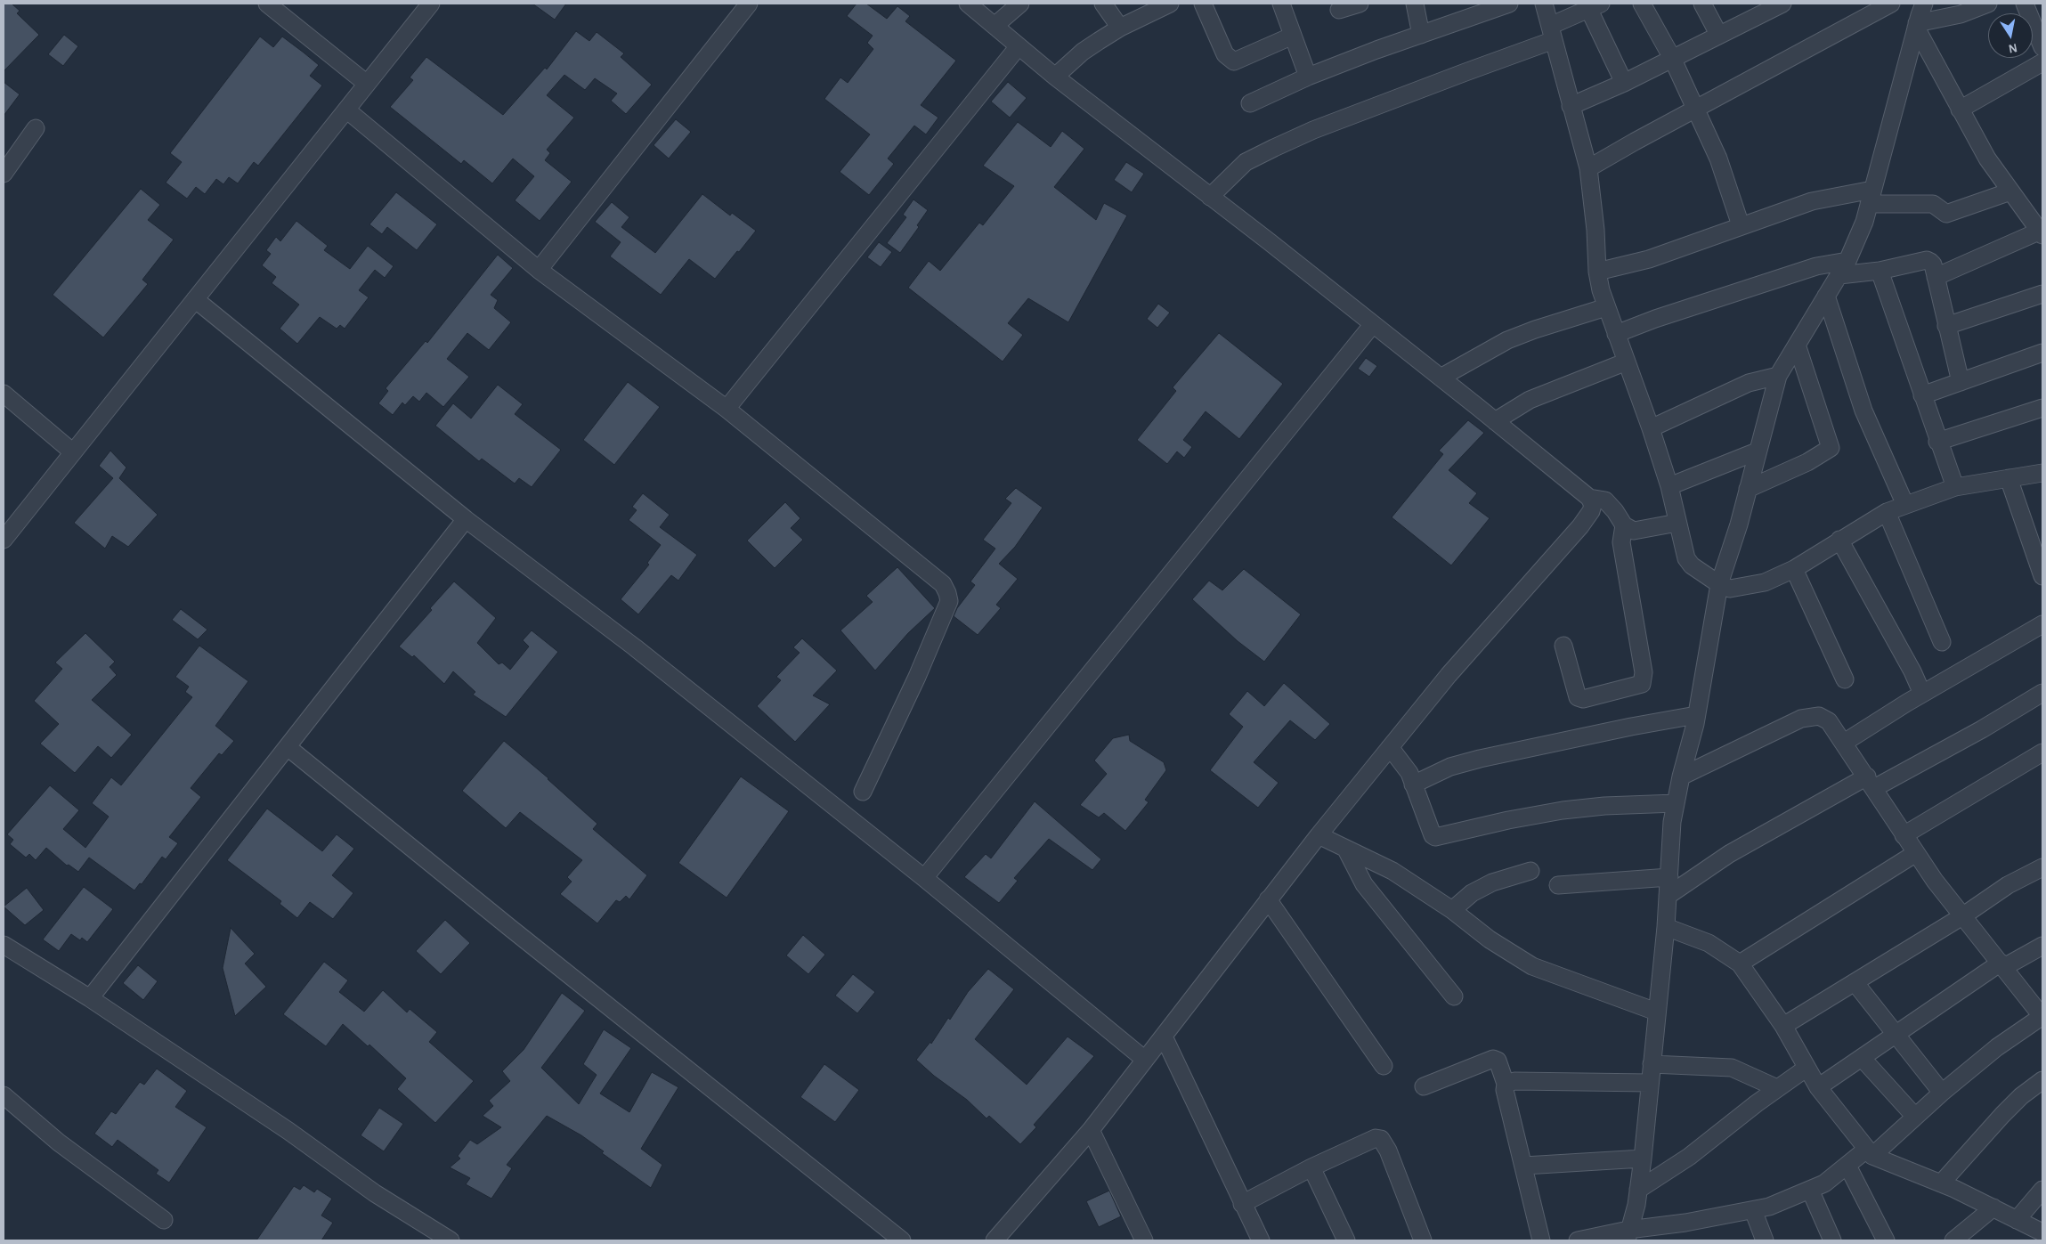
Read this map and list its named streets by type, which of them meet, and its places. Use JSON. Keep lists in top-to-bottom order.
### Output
{
  "north": "bottom"
}
